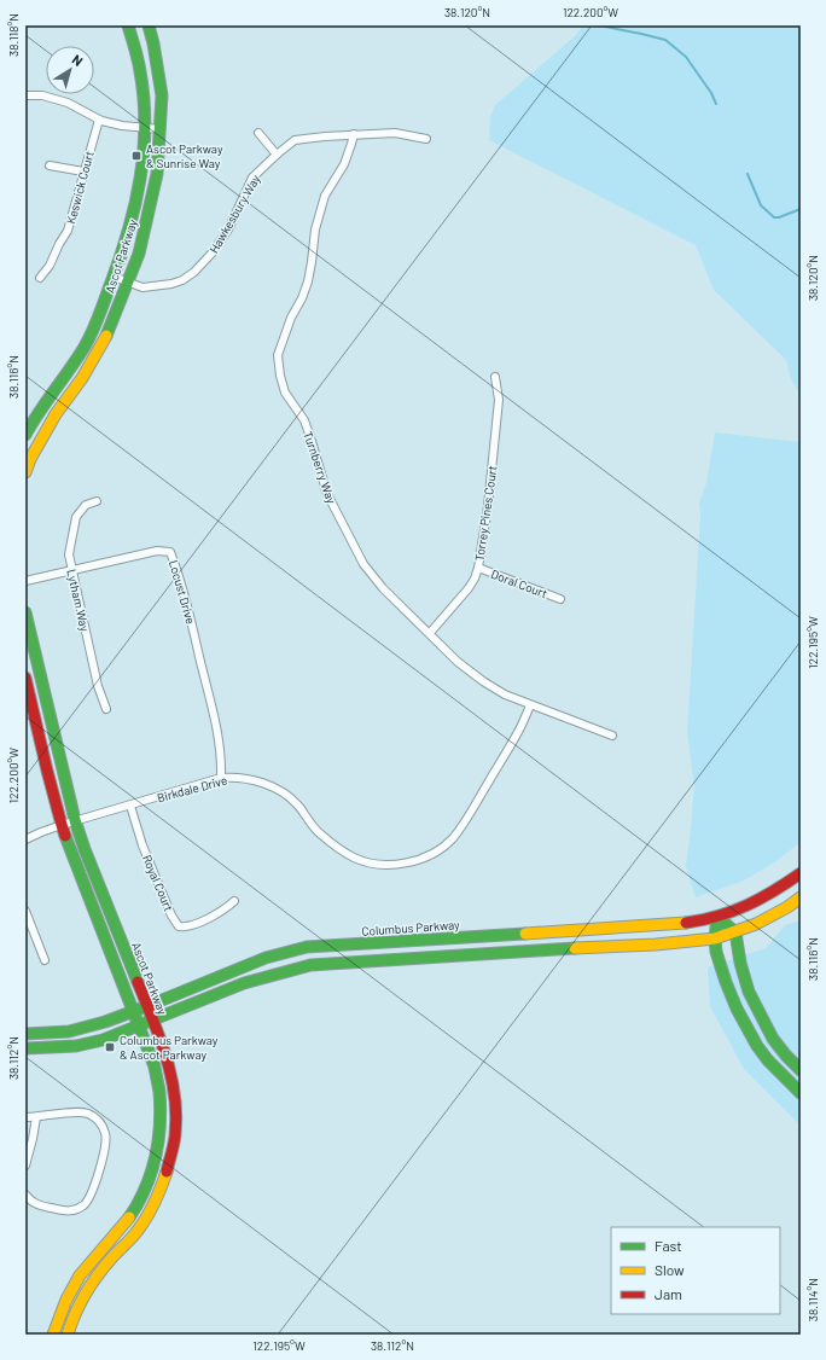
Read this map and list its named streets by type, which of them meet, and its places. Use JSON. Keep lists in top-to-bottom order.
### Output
{
  "streets": {
    "main road": ["Ascot Parkway", "Columbus Parkway"],
    "street": [
      "Keswick Court",
      "Hawkesbury Way",
      "Turnberry Way",
      "Torrey Pines Court",
      "Doral Court",
      "Locust Drive",
      "Lytham Way",
      "Birkdale Drive",
      "Royal Court"
    ]
  },
  "crossings": [
    ["Hawkesbury Way", "Ascot Parkway"],
    ["Hawkesbury Way", "Turnberry Way"],
    ["Ascot Parkway", "Birkdale Drive"],
    ["Ascot Parkway", "Columbus Parkway"],
    ["Turnberry Way", "Torrey Pines Court"],
    ["Turnberry Way", "Birkdale Drive"],
    ["Torrey Pines Court", "Doral Court"],
    ["Locust Drive", "Lytham Way"],
    ["Locust Drive", "Birkdale Drive"],
    ["Birkdale Drive", "Royal Court"]
  ],
  "places": {
    "transit": ["Ascot Parkway & Sunrise Way", "Columbus Parkway & Ascot Parkway"]
  },
  "legend": ["Fast", "Slow", "Jam"],
  "north": "top right",
  "coordinates": [
    "38.120°N",
    "122.200°W",
    "38.118°N",
    "38.116°N",
    "122.195°W",
    "38.112°N",
    "38.114°N"
  ]
}
